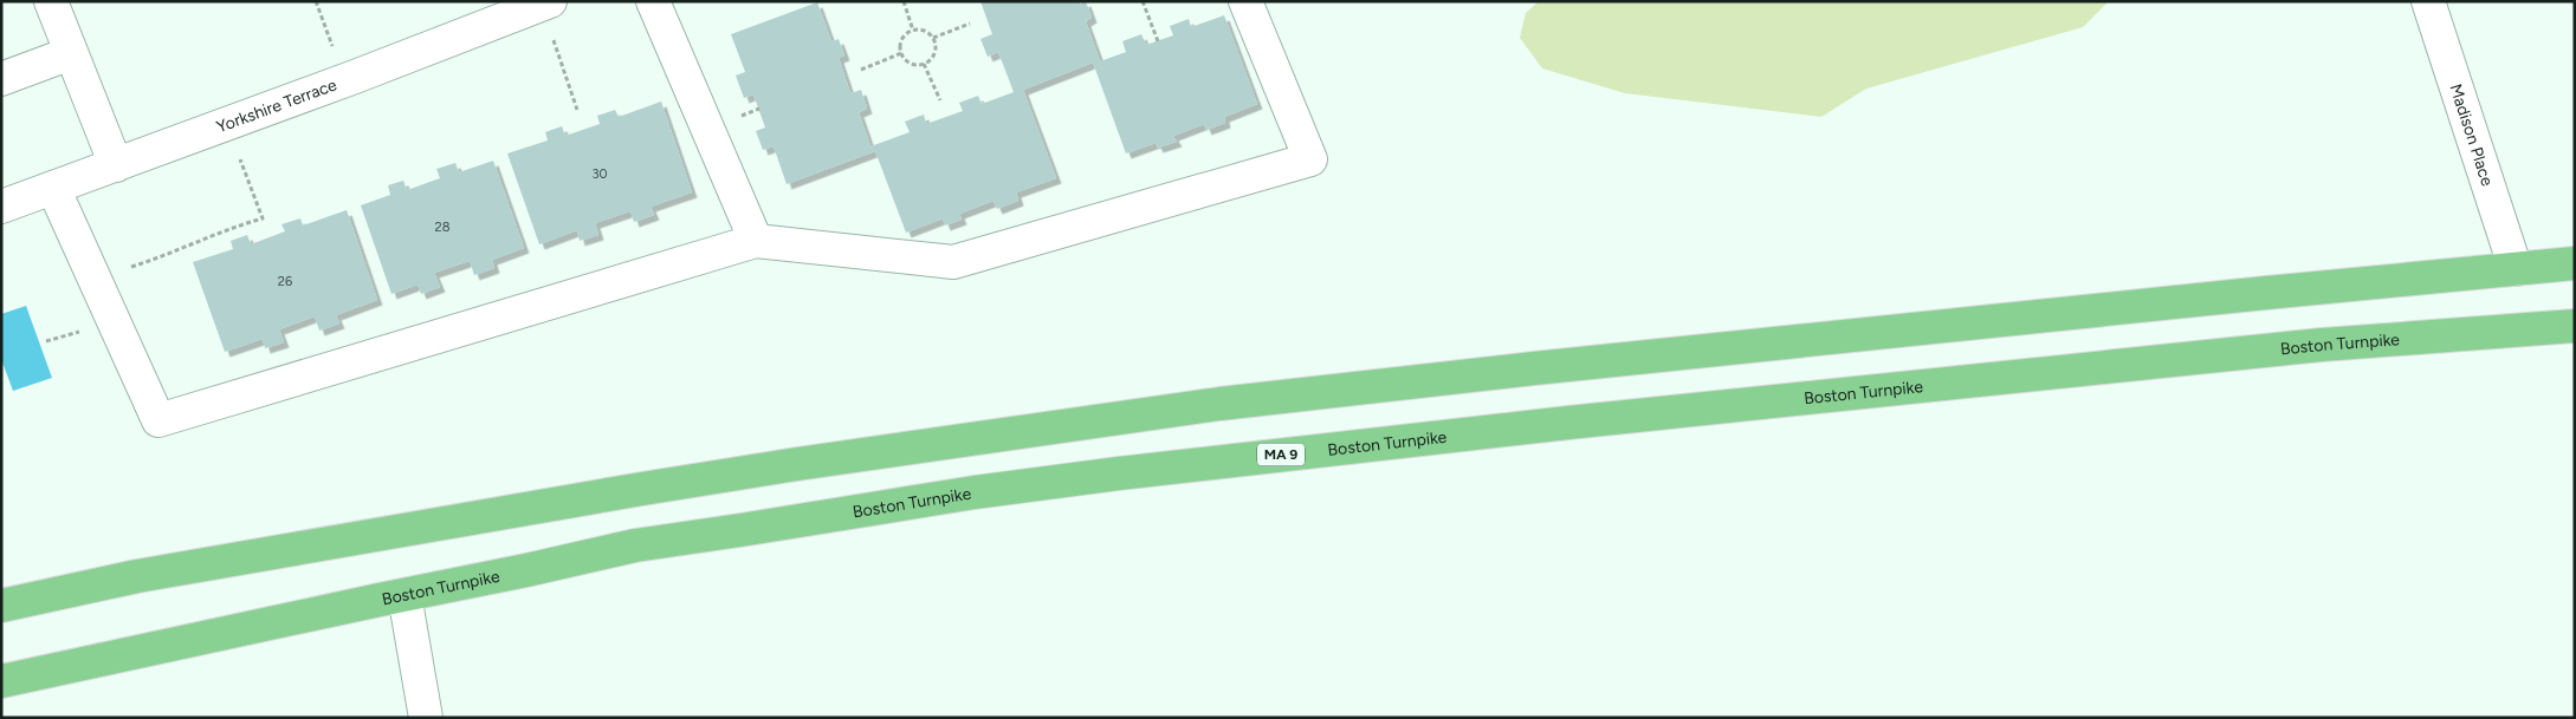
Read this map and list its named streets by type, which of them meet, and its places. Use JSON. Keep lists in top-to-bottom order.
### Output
{
  "streets": {
    "highway": ["Boston Turnpike", "MA 9"],
    "street": ["Yorkshire Terrace", "Madison Place"]
  },
  "house_numbers": ["30", "28", "26"]
}
